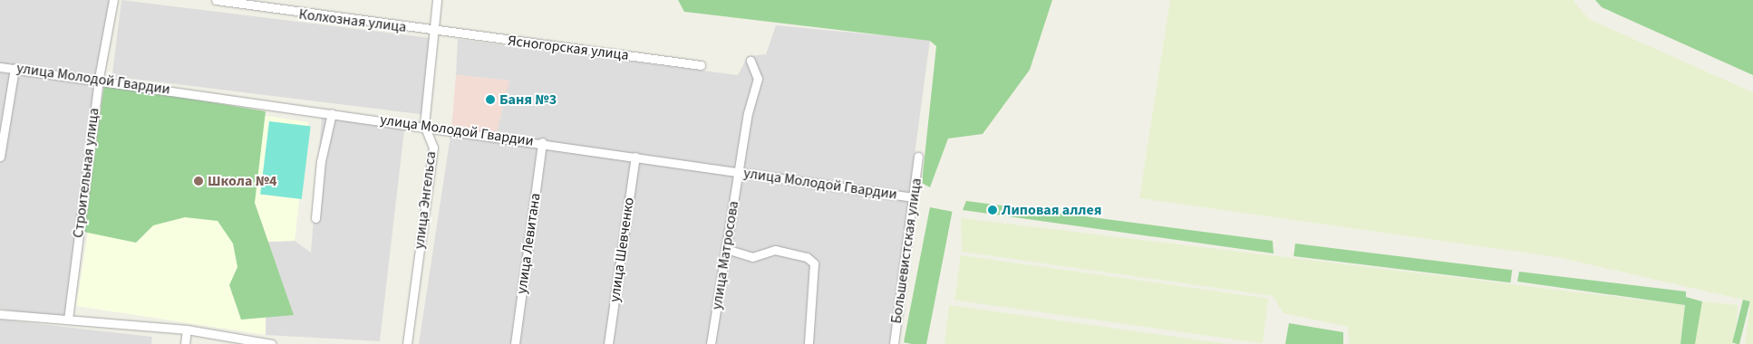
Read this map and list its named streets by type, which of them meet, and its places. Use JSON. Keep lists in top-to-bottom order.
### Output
{
  "streets": {
    "street": [
      "Колхозная улица",
      "Ясногорская улица",
      "улица Молодой Гвардии",
      "Строительная улица",
      "улица Энгельса",
      "улица Левитана",
      "улица Шевченко",
      "Большевистская улица",
      "улица Матросова"
    ]
  },
  "crossings": [
    ["Колхозная улица", "Ясногорская улица"],
    ["Колхозная улица", "улица Энгельса"],
    ["Ясногорская улица", "улица Энгельса"],
    ["улица Молодой Гвардии", "Строительная улица"],
    ["улица Молодой Гвардии", "улица Энгельса"],
    ["улица Молодой Гвардии", "улица Левитана"],
    ["улица Молодой Гвардии", "улица Шевченко"],
    ["улица Молодой Гвардии", "Большевистская улица"],
    ["улица Молодой Гвардии", "улица Матросова"]
  ],
  "places": ["Баня №3", "Школа №4", "Липовая аллея"]
}
